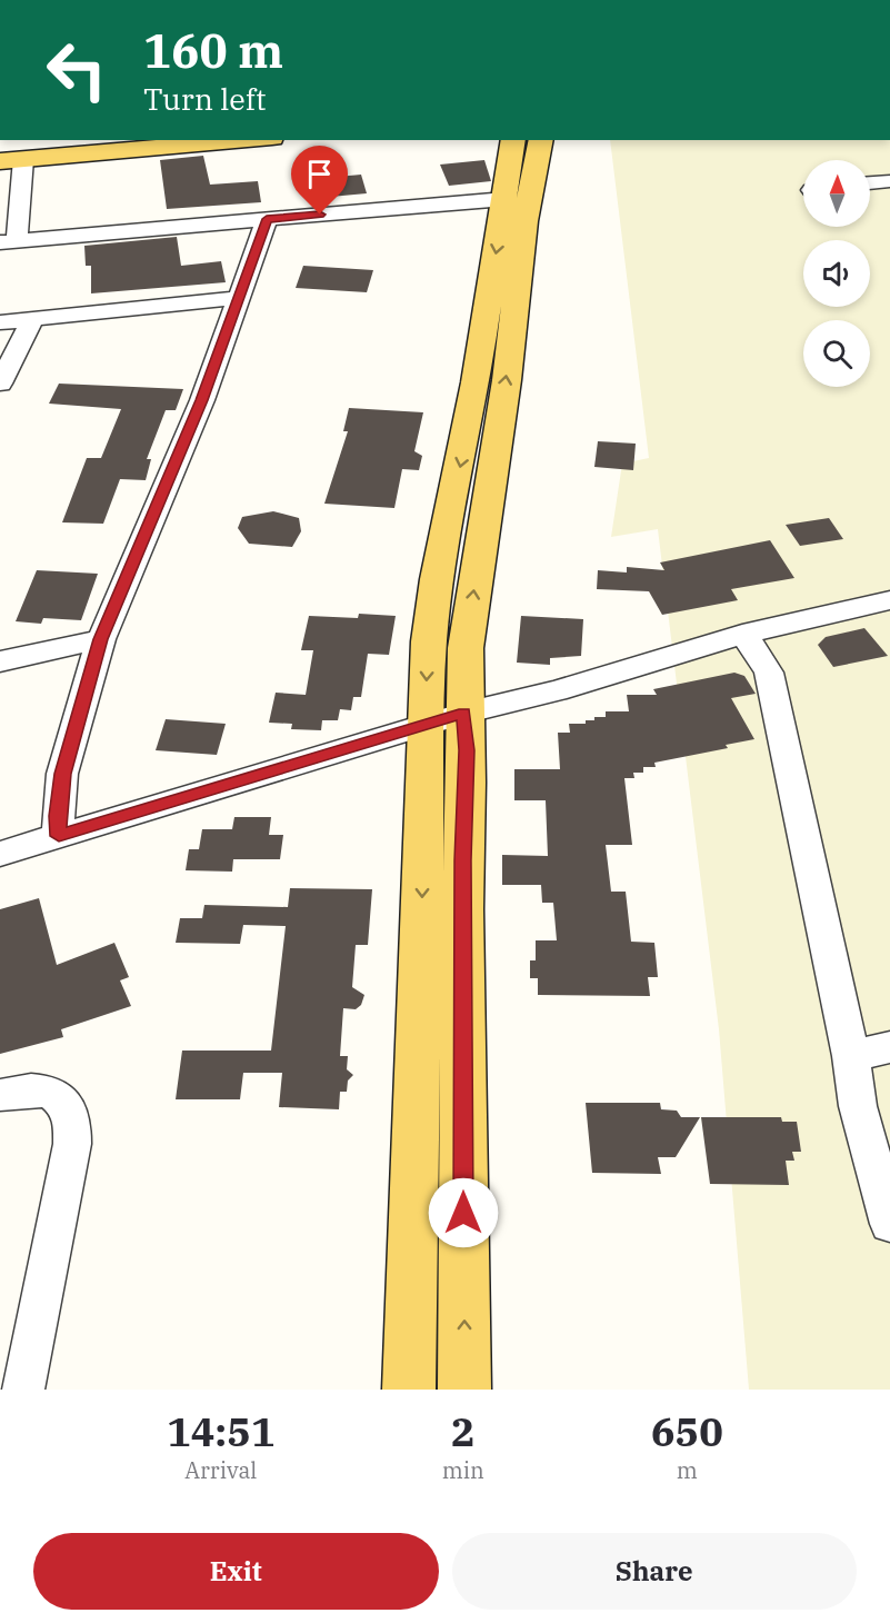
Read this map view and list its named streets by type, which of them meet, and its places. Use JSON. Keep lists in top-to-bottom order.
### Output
{
  "north": "top",
  "page": {
    "turn": ["160 m", "Turn left"],
    "eta": [
      "14:51",
      "Arrival",
      "2",
      "min",
      "650",
      "m"
    ],
    "buttons": ["Exit", "Share"]
  }
}
